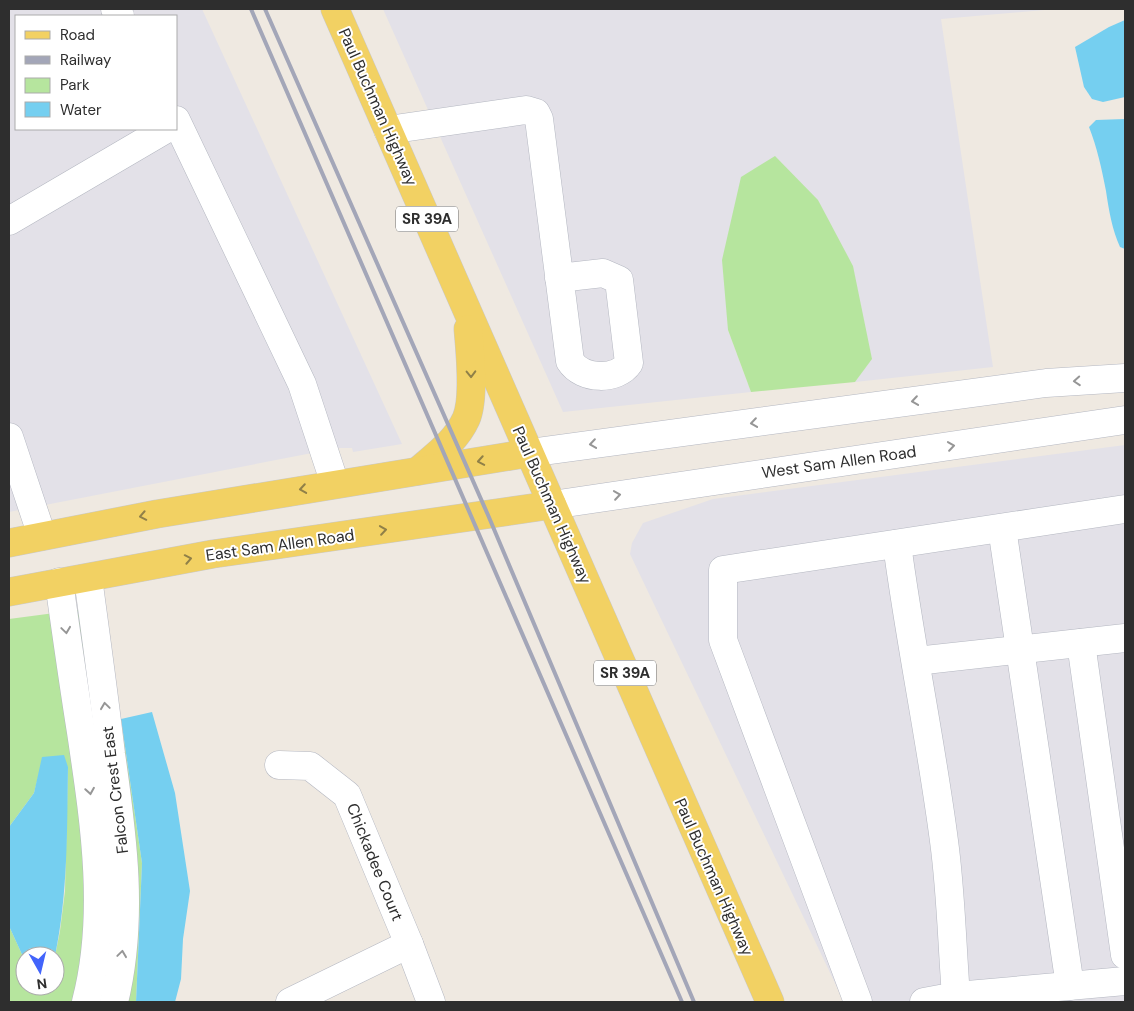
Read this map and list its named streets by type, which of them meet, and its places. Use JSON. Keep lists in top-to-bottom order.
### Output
{
  "streets": {
    "main road": ["Paul Buchman Highway", "SR 39A", "East Sam Allen Road"],
    "street": ["West Sam Allen Road", "Falcon Crest East", "Chickadee Court"]
  },
  "crossings": [
    ["Paul Buchman Highway", "West Sam Allen Road"],
    ["Paul Buchman Highway", "East Sam Allen Road"],
    ["West Sam Allen Road", "East Sam Allen Road"],
    ["East Sam Allen Road", "Falcon Crest East"]
  ],
  "legend": [
    "Road",
    "Railway",
    "Park",
    "Water"
  ],
  "north": "bottom"
}
